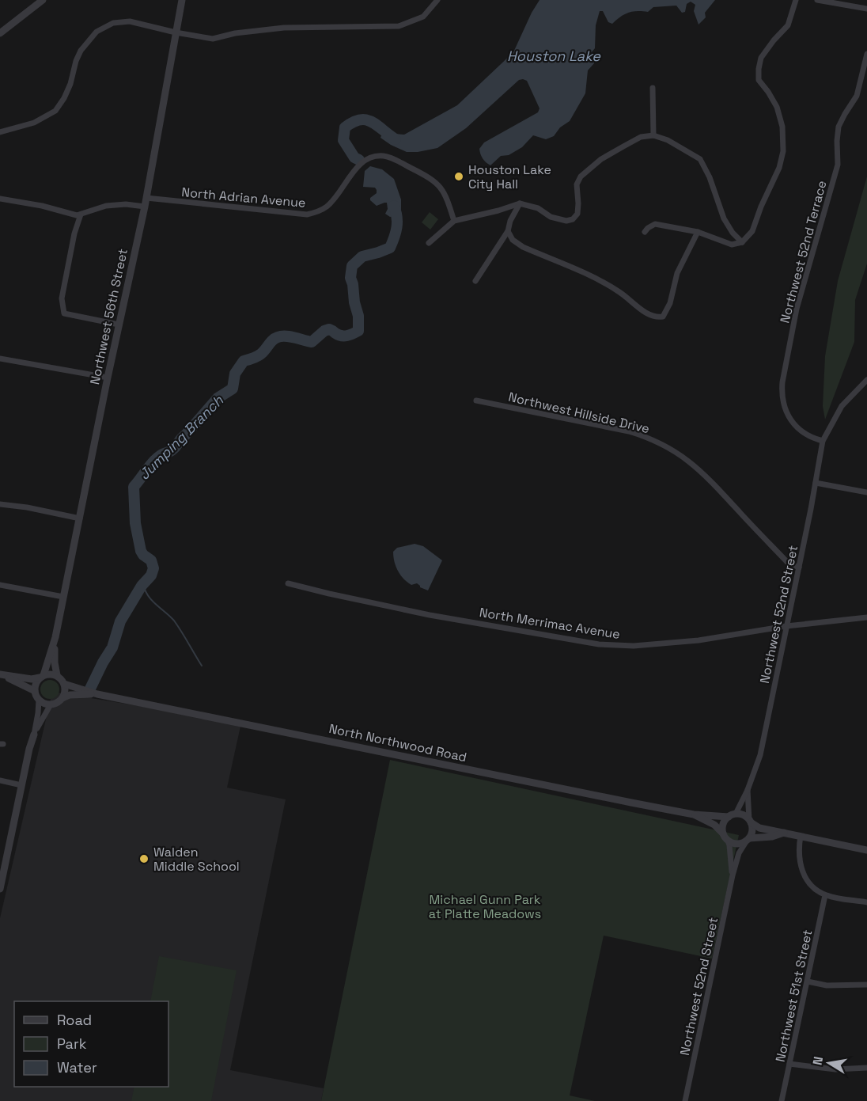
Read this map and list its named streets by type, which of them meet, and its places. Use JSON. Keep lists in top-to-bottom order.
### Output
{
  "streets": {
    "street": [
      "North Adrian Avenue",
      "Northwest 52nd Terrace",
      "Northwest 56th Street",
      "Northwest Hillside Drive",
      "Northwest 52nd Street",
      "North Merrimac Avenue",
      "North Northwood Road",
      "Northwest 51st Street"
    ]
  },
  "crossings": [
    ["North Adrian Avenue", "Northwest 56th Street"],
    ["Northwest 52nd Terrace", "Northwest 52nd Street"],
    ["Northwest 56th Street", "North Northwood Road"],
    ["Northwest Hillside Drive", "Northwest 52nd Street"],
    ["Northwest 52nd Street", "North Merrimac Avenue"],
    ["Northwest 52nd Street", "North Northwood Road"]
  ],
  "water": ["Houston Lake", "Jumping Branch"],
  "parks": ["Michael Gunn Park at Platte Meadows"],
  "places": ["Houston Lake City Hall", "Walden Middle School"],
  "legend": ["Road", "Park", "Water"],
  "north": "left"
}
